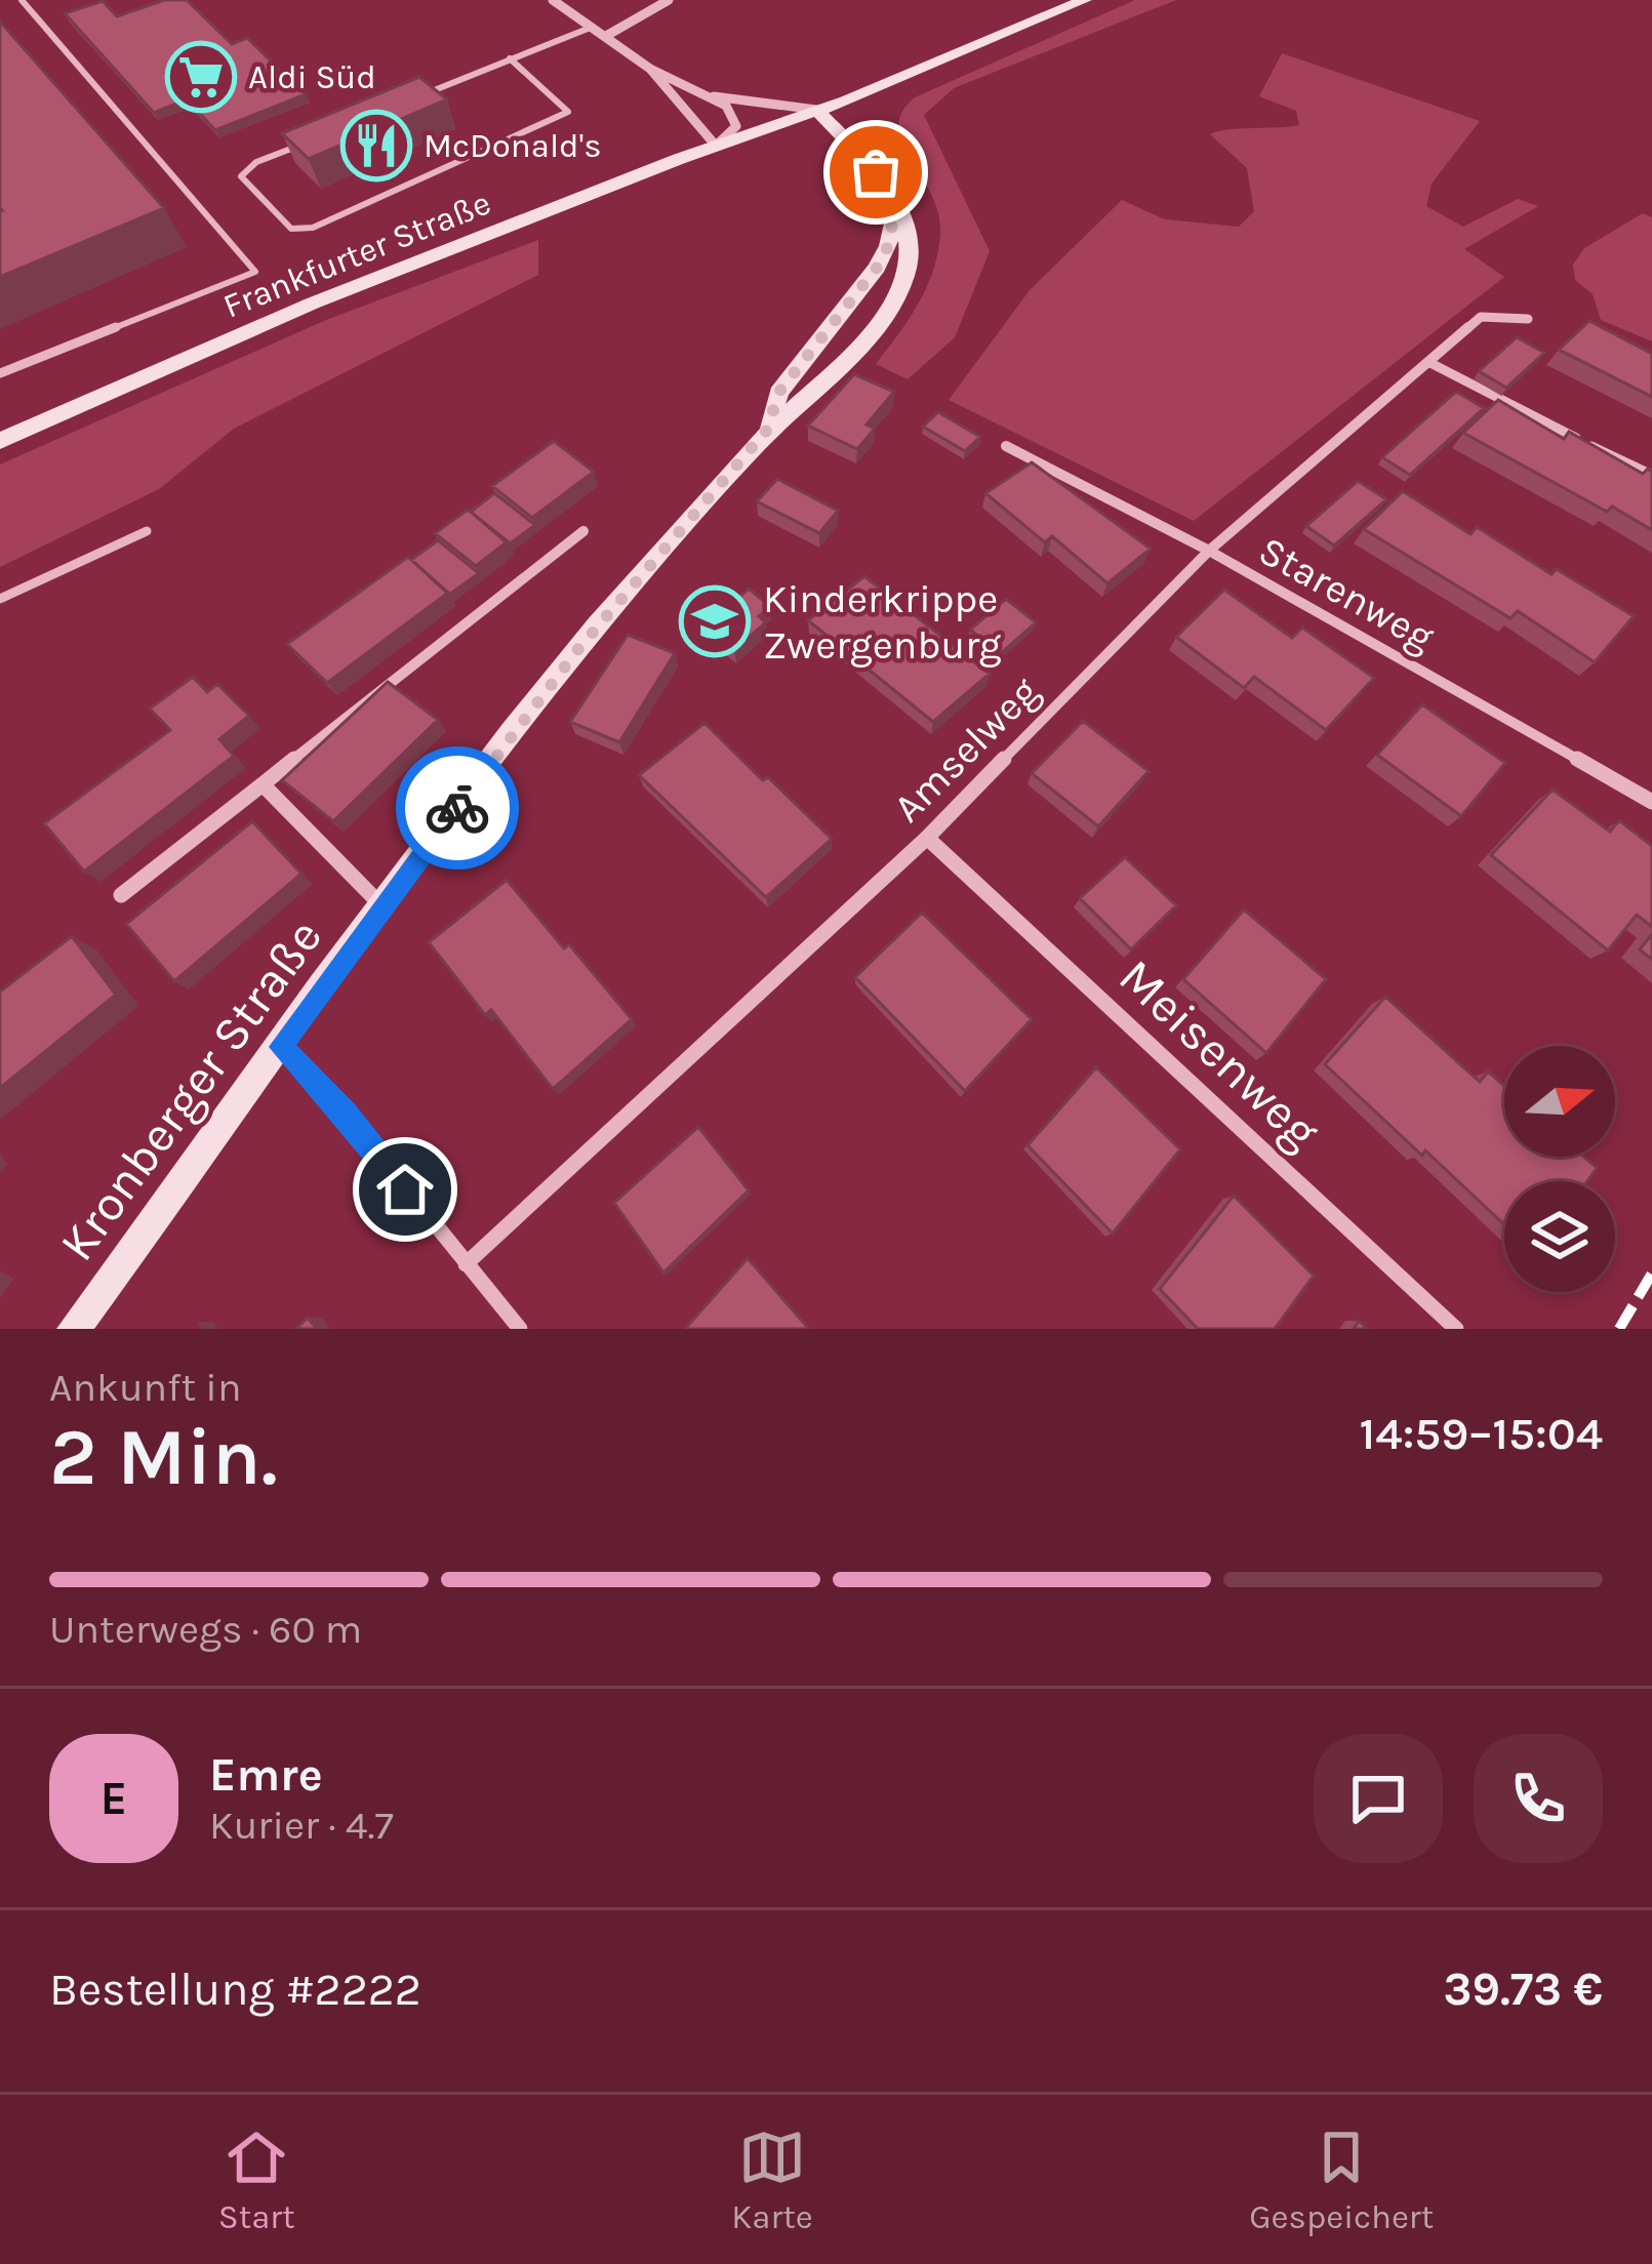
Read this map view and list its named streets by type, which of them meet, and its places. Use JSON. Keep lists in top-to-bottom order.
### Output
{
  "streets": {
    "street": [
      "Frankfurter Straße",
      "Starenweg",
      "Amselweg",
      "Meisenweg",
      "Kronberger Straße"
    ]
  },
  "crossings": [
    ["Frankfurter Straße", "Kronberger Straße"],
    ["Starenweg", "Amselweg"],
    ["Amselweg", "Meisenweg"]
  ],
  "places": {
    "supermarket": ["Aldi Süd"],
    "restaurant": ["McDonald's"],
    "school or university": ["Kinderkrippe Zwergenburg"]
  },
  "north": "right",
  "page": {
    "heading": ["2 Min.", "Ankunft in", "14:59–15:04"],
    "panel": [
      "Emre",
      "Kurier · 4.7",
      "Bestellung #2222",
      "39.73 €"
    ],
    "bar": "Unterwegs · 60 m",
    "round": "E",
    "tabs": ["Start", "Karte", "Gespeichert"]
  }
}
